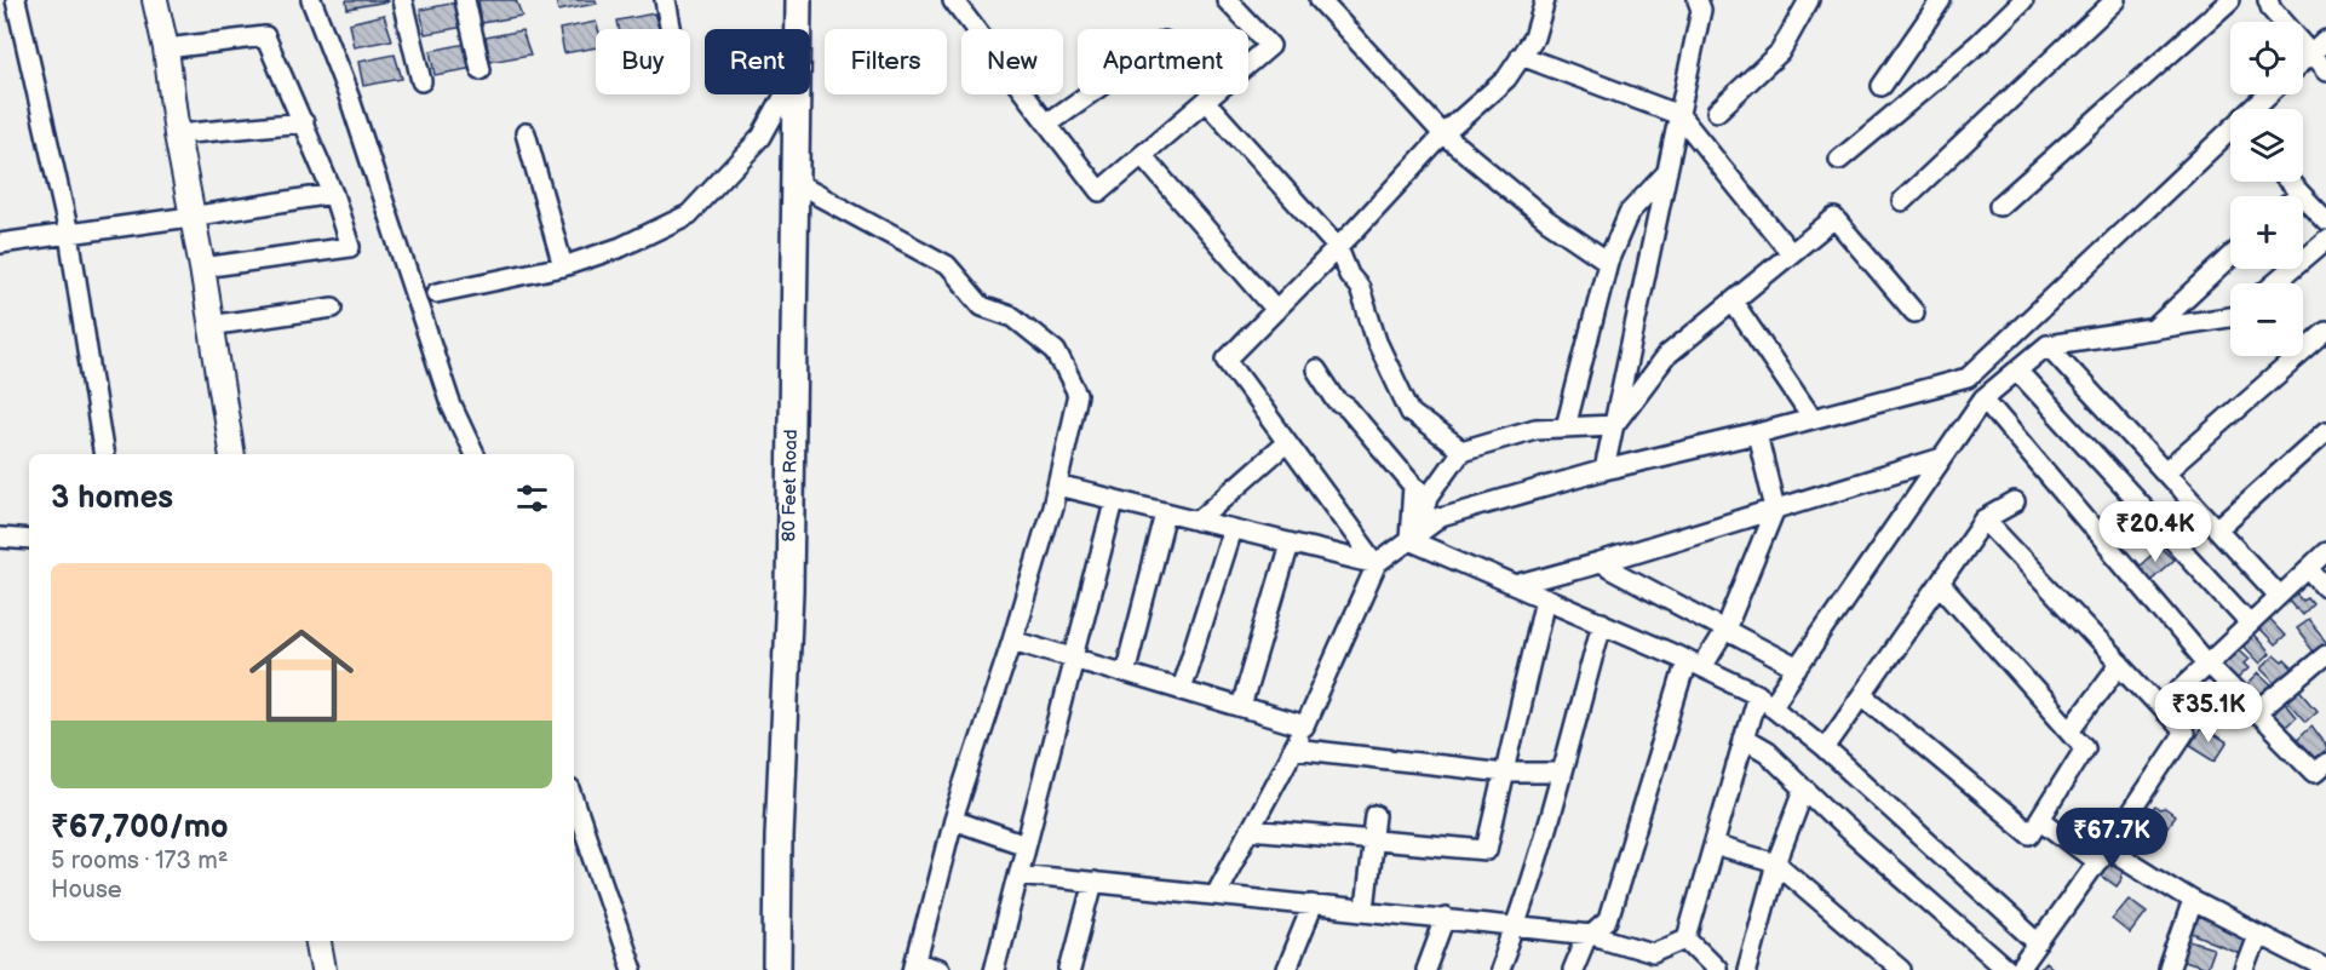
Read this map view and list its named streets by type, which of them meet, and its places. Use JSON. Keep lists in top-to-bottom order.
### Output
{
  "streets": {
    "main road": ["80 Feet Road"]
  },
  "page": {
    "map_buttons": ["+", "−"],
    "chip": [
      "Buy",
      "Rent",
      "Filters",
      "New",
      "Apartment"
    ],
    "heading": "3 homes",
    "price": ["₹20.4K", "₹35.1K", "₹67.7K"],
    "list": [
      {
        "name": "₹67,700/mo",
        "note": "5 rooms · 173 m² · House"
      }
    ]
  }
}
